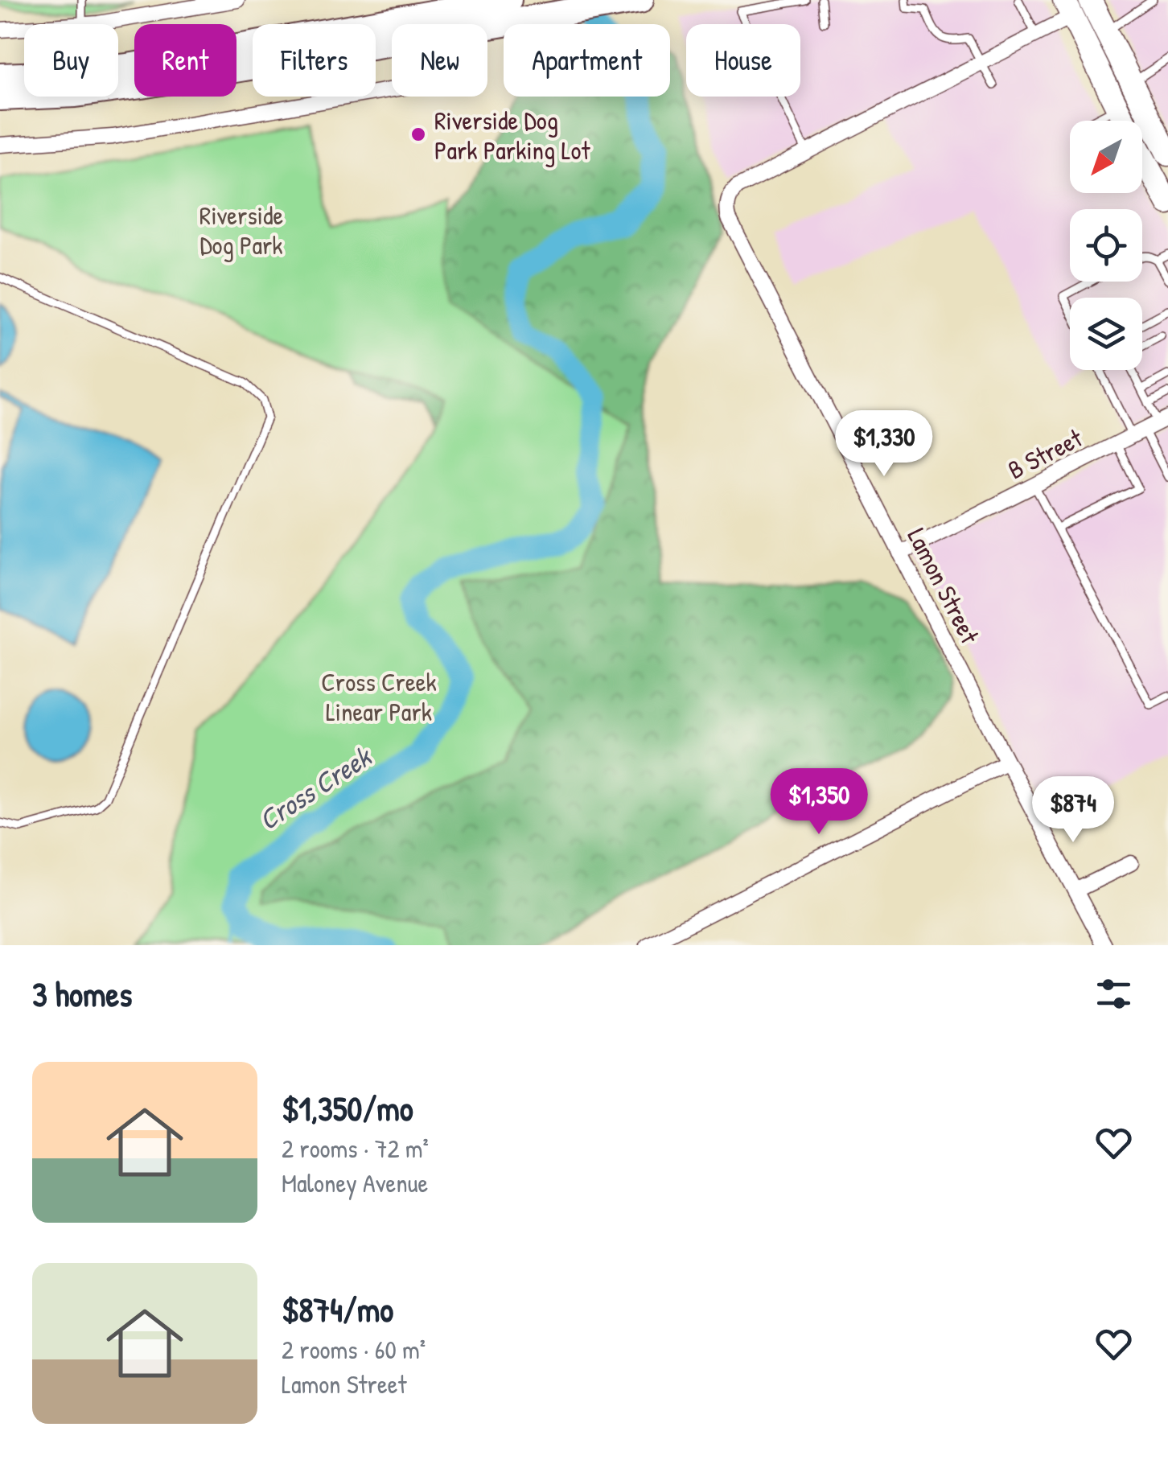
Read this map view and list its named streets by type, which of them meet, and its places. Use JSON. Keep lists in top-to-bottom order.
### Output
{
  "streets": {
    "street": ["B Street", "Lamon Street"]
  },
  "crossings": [
    ["B Street", "Lamon Street"]
  ],
  "water": ["Cross Creek"],
  "parks": ["Riverside Dog Park", "Cross Creek Linear Park"],
  "places": ["Riverside Dog Park Parking Lot"],
  "north": "bottom left",
  "page": {
    "chip": [
      "Buy",
      "Rent",
      "Filters",
      "New",
      "Apartment",
      "House"
    ],
    "price": ["$1,330", "$1,350", "$874"],
    "heading": "3 homes",
    "list": [
      {
        "name": "$1,350/mo",
        "note": "2 rooms · 72 m² · Maloney Avenue"
      },
      {
        "name": "$874/mo",
        "note": "2 rooms · 60 m² · Lamon Street"
      }
    ]
  }
}
